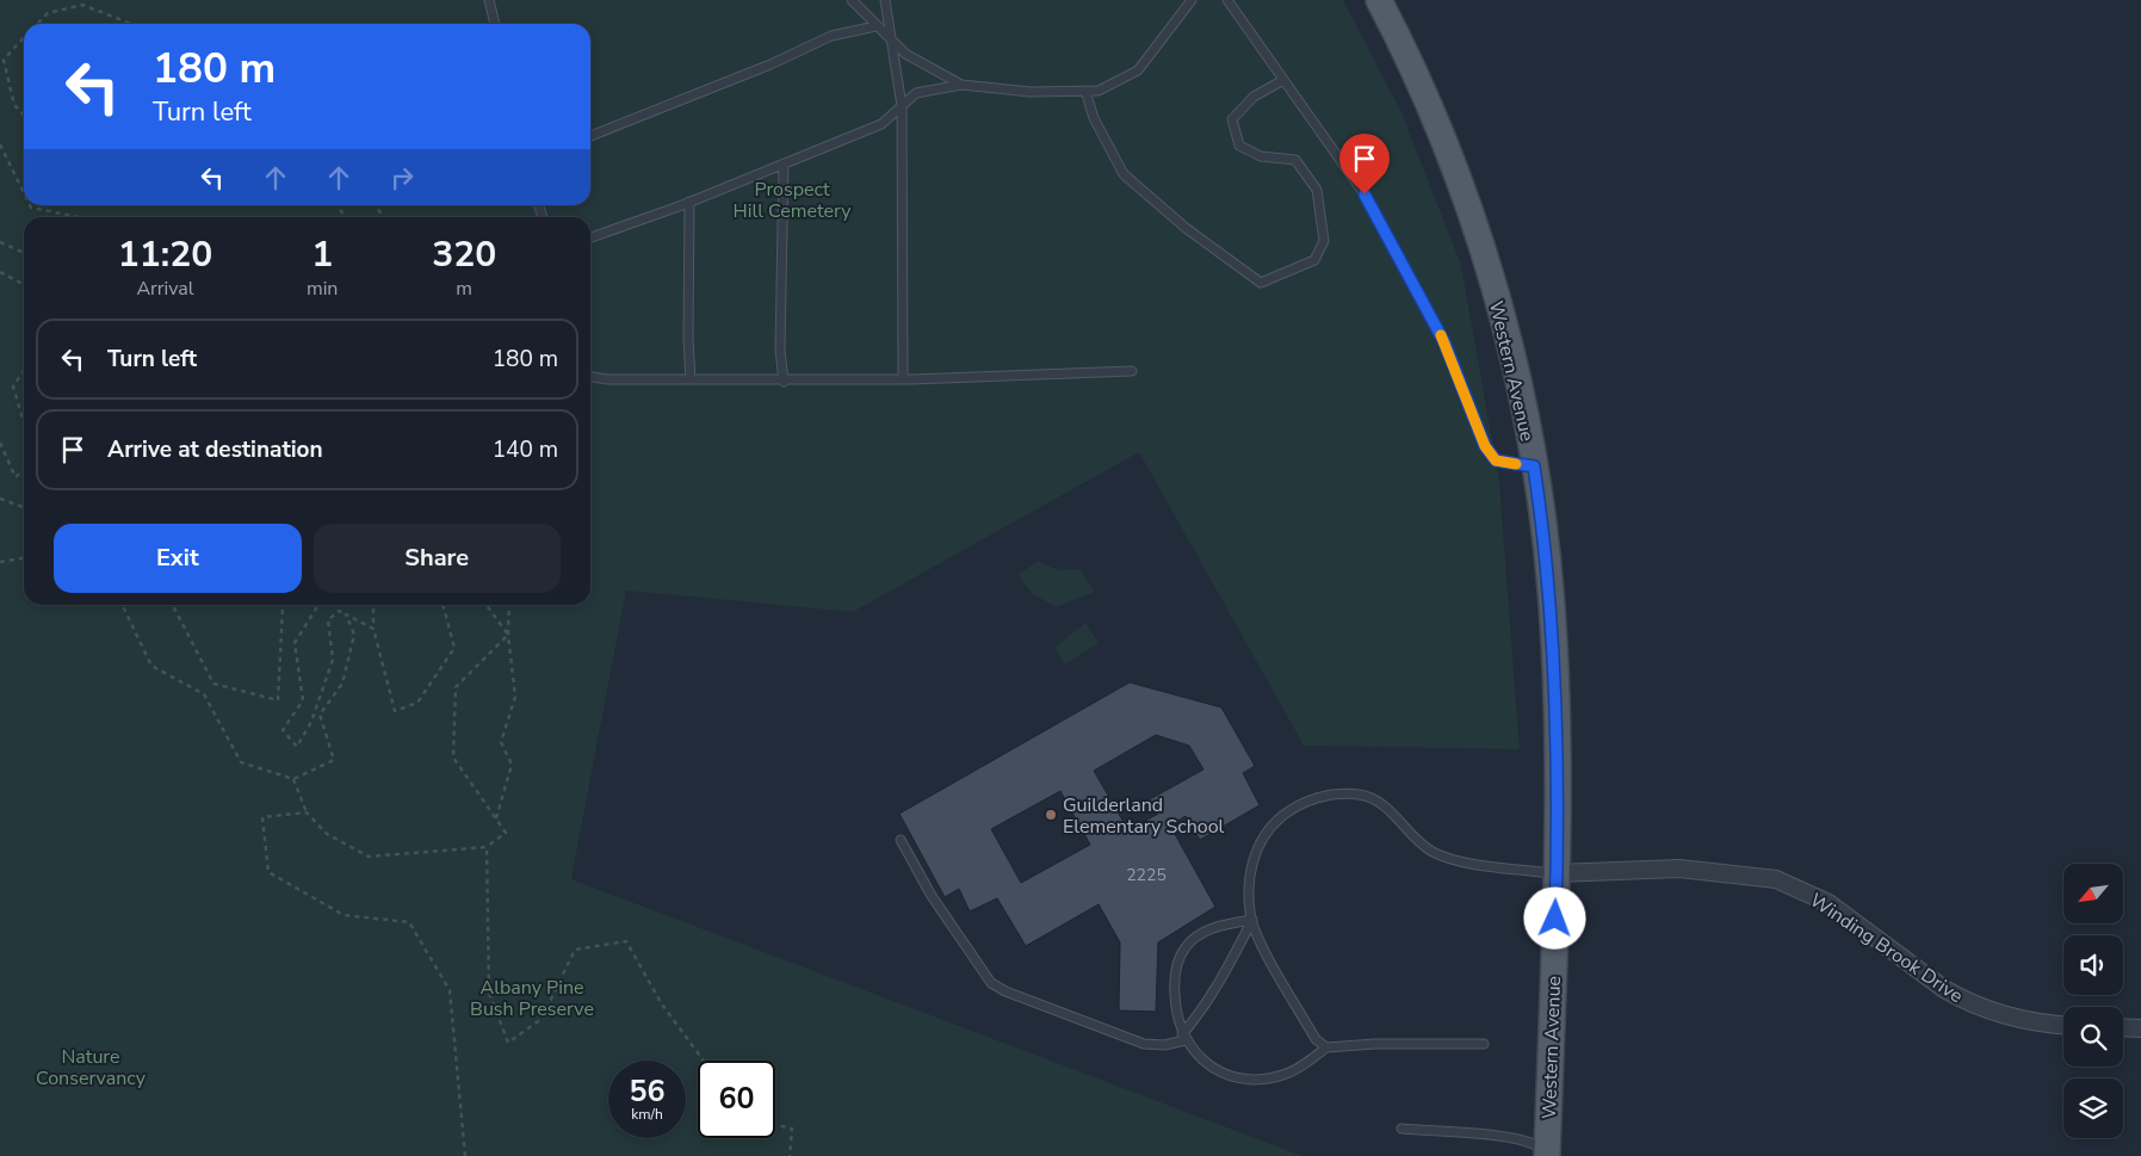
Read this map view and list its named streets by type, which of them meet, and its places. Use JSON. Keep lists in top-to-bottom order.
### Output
{
  "streets": {
    "main road": ["Western Avenue"],
    "street": ["Winding Brook Drive"]
  },
  "crossings": [
    ["Western Avenue", "Winding Brook Drive"]
  ],
  "parks": ["Prospect Hill Cemetery", "Albany Pine Bush Preserve", "Nature Conservancy"],
  "places": ["Guilderland Elementary School"],
  "house_numbers": ["2225"],
  "north": "bottom left",
  "page": {
    "turn": ["180 m", "Turn left"],
    "eta": [
      "11:20",
      "Arrival",
      "1",
      "min",
      "320",
      "m"
    ],
    "list": [
      {
        "name": "Turn left",
        "value": "180 m"
      },
      {
        "name": "Arrive at destination",
        "value": "140 m"
      }
    ],
    "buttons": ["Exit", "Share"],
    "speed": "56 km/h",
    "limit": "60"
  }
}
